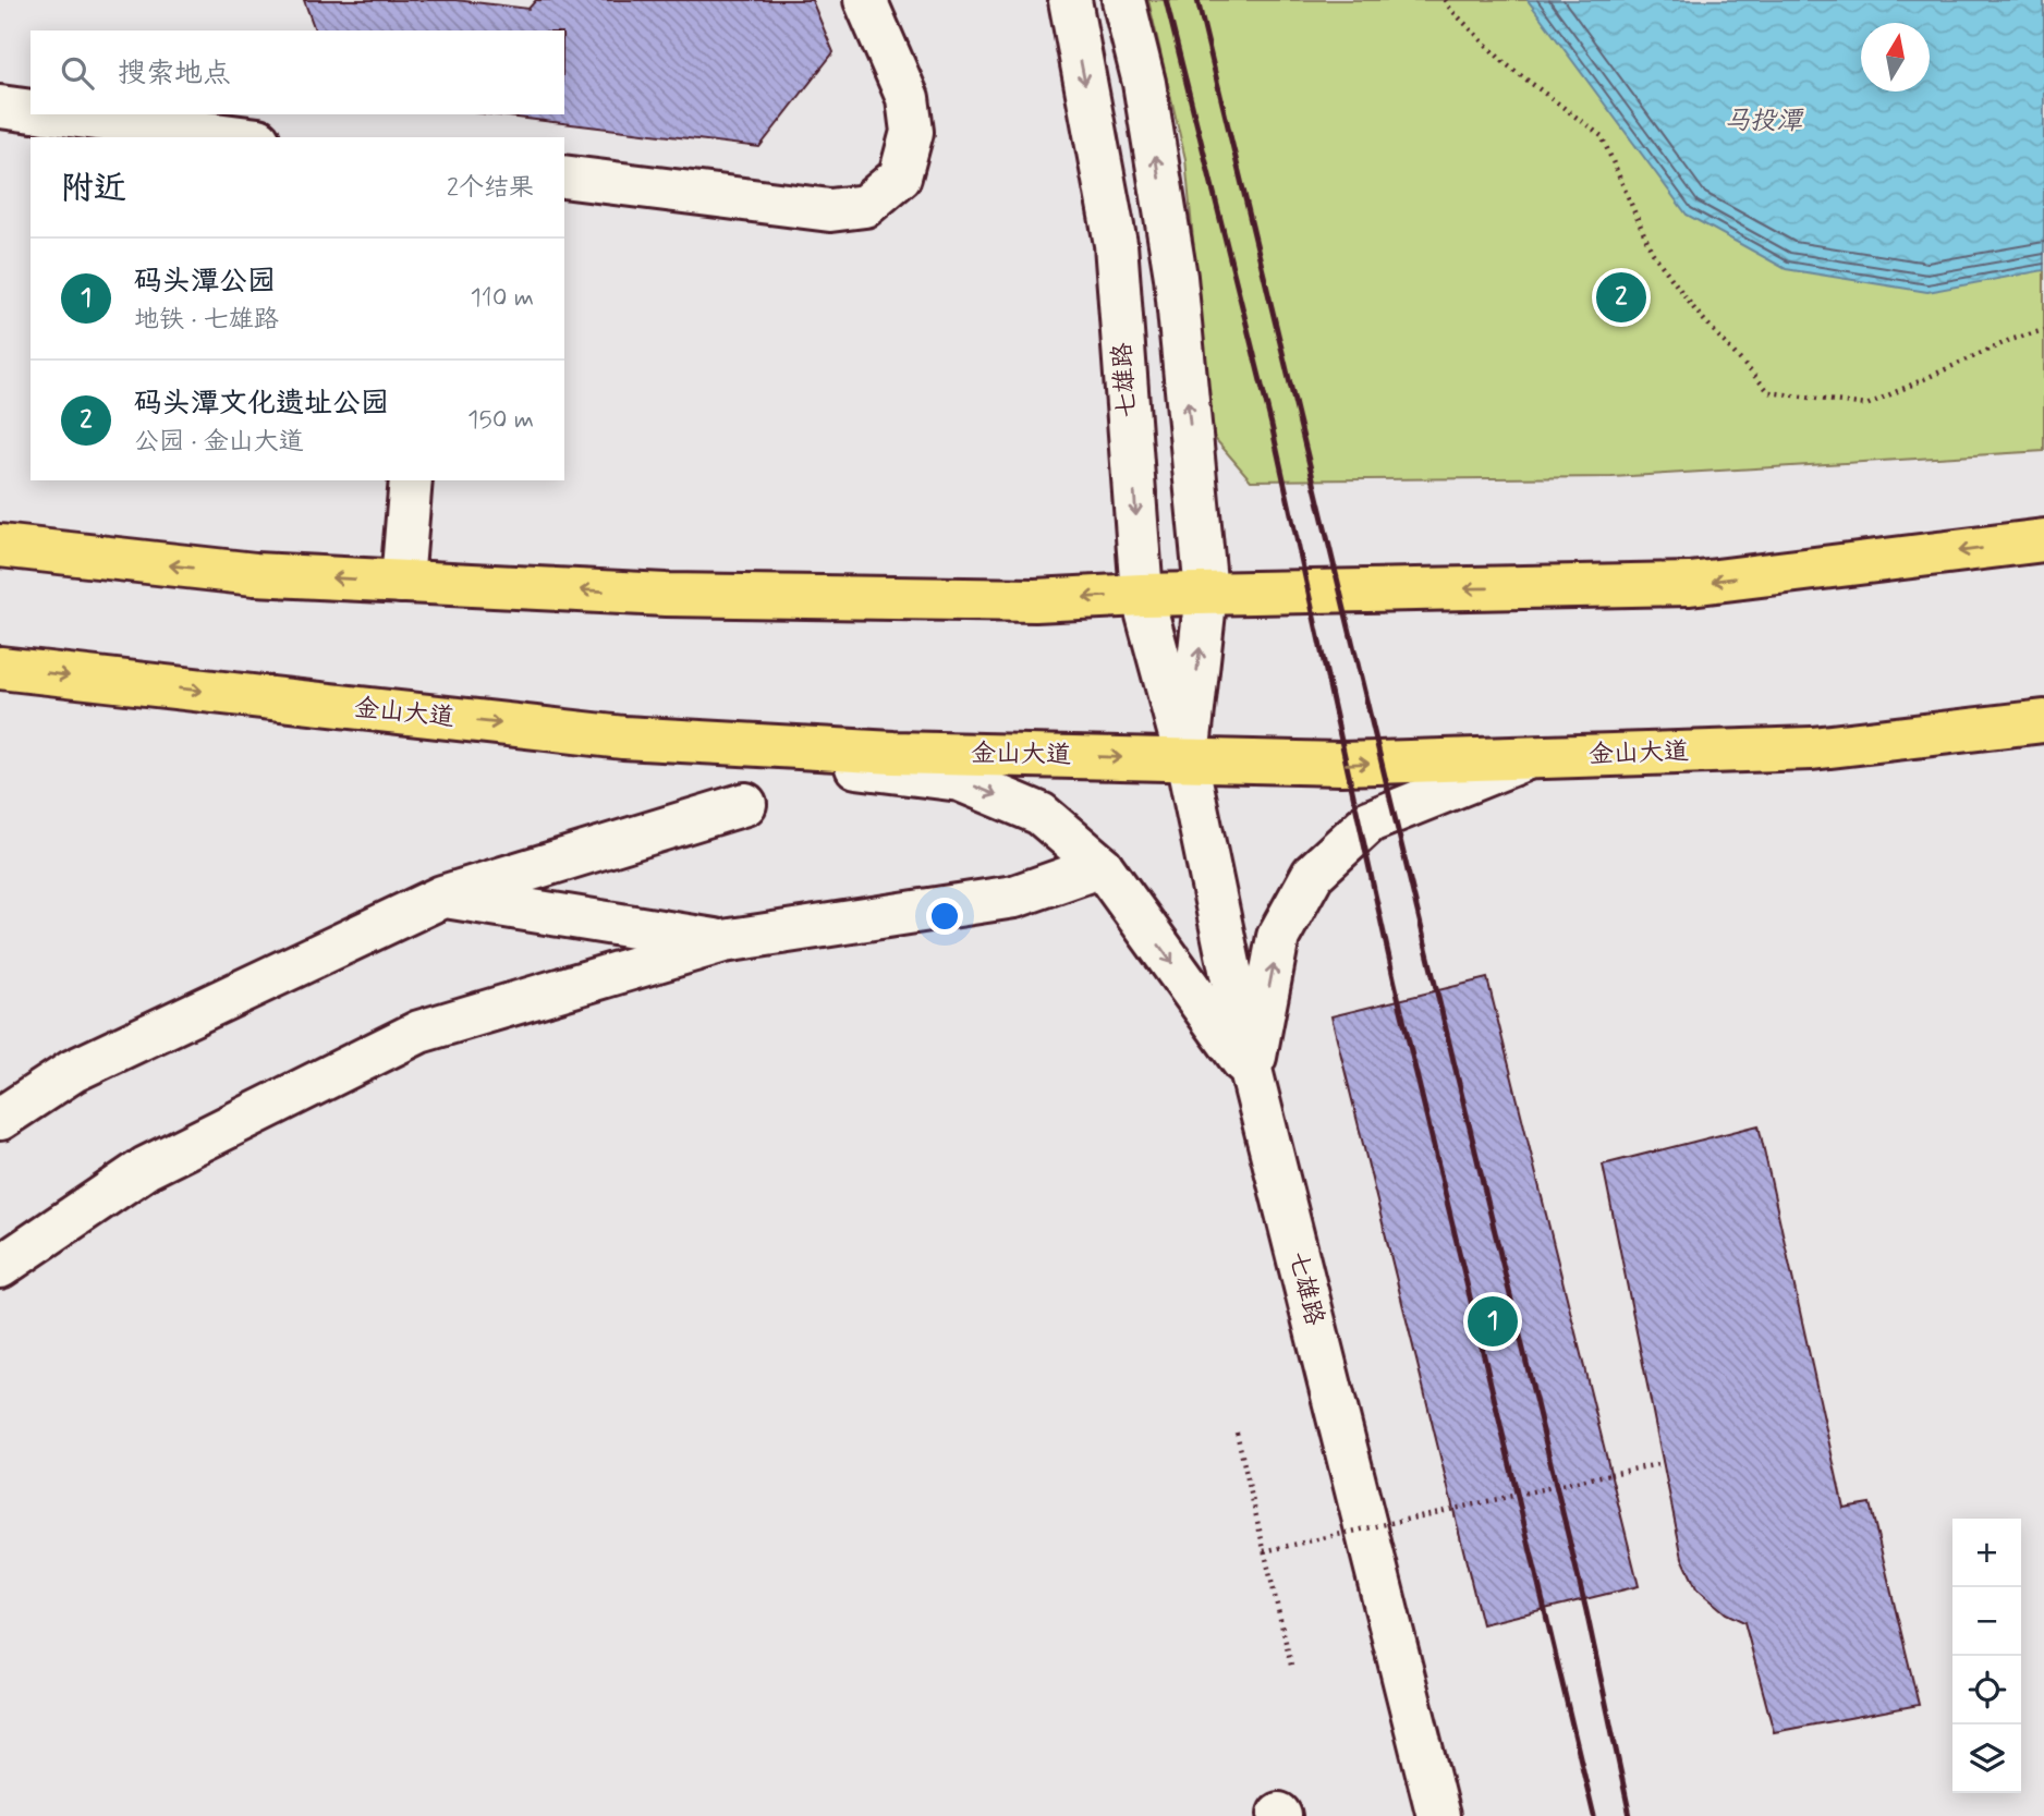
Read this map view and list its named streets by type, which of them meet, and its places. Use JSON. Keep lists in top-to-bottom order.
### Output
{
  "streets": {
    "main road": ["金山大道"],
    "street": ["七雄路"]
  },
  "crossings": [
    ["七雄路", "金山大道"]
  ],
  "water": ["马投潭"],
  "north": "top",
  "page": {
    "search": "搜索地点",
    "heading": ["附近", "2个结果"],
    "list": [
      {
        "mark": "1",
        "name": "码头潭公园",
        "note": "地铁 · 七雄路",
        "value": "110 m"
      },
      {
        "mark": "2",
        "name": "码头潭文化遗址公园",
        "note": "公园 · 金山大道",
        "value": "150 m"
      }
    ],
    "pins": ["2", "1"],
    "map_buttons": ["+", "−"]
  }
}
